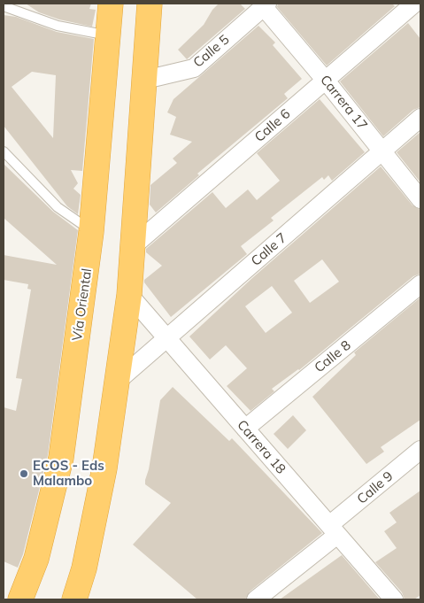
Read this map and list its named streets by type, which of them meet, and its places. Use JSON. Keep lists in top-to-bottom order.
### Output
{
  "streets": {
    "highway": ["Vía Oriental"],
    "street": [
      "Calle 5",
      "Carrera 17",
      "Calle 6",
      "Calle 7",
      "Calle 8",
      "Carrera 18",
      "Calle 9"
    ]
  },
  "crossings": [
    ["Calle 5", "Carrera 17"],
    ["Carrera 17", "Calle 6"],
    ["Carrera 17", "Calle 7"],
    ["Calle 7", "Carrera 18"],
    ["Calle 8", "Carrera 18"],
    ["Carrera 18", "Calle 9"]
  ],
  "places": ["ECOS - Eds Malambo"]
}
